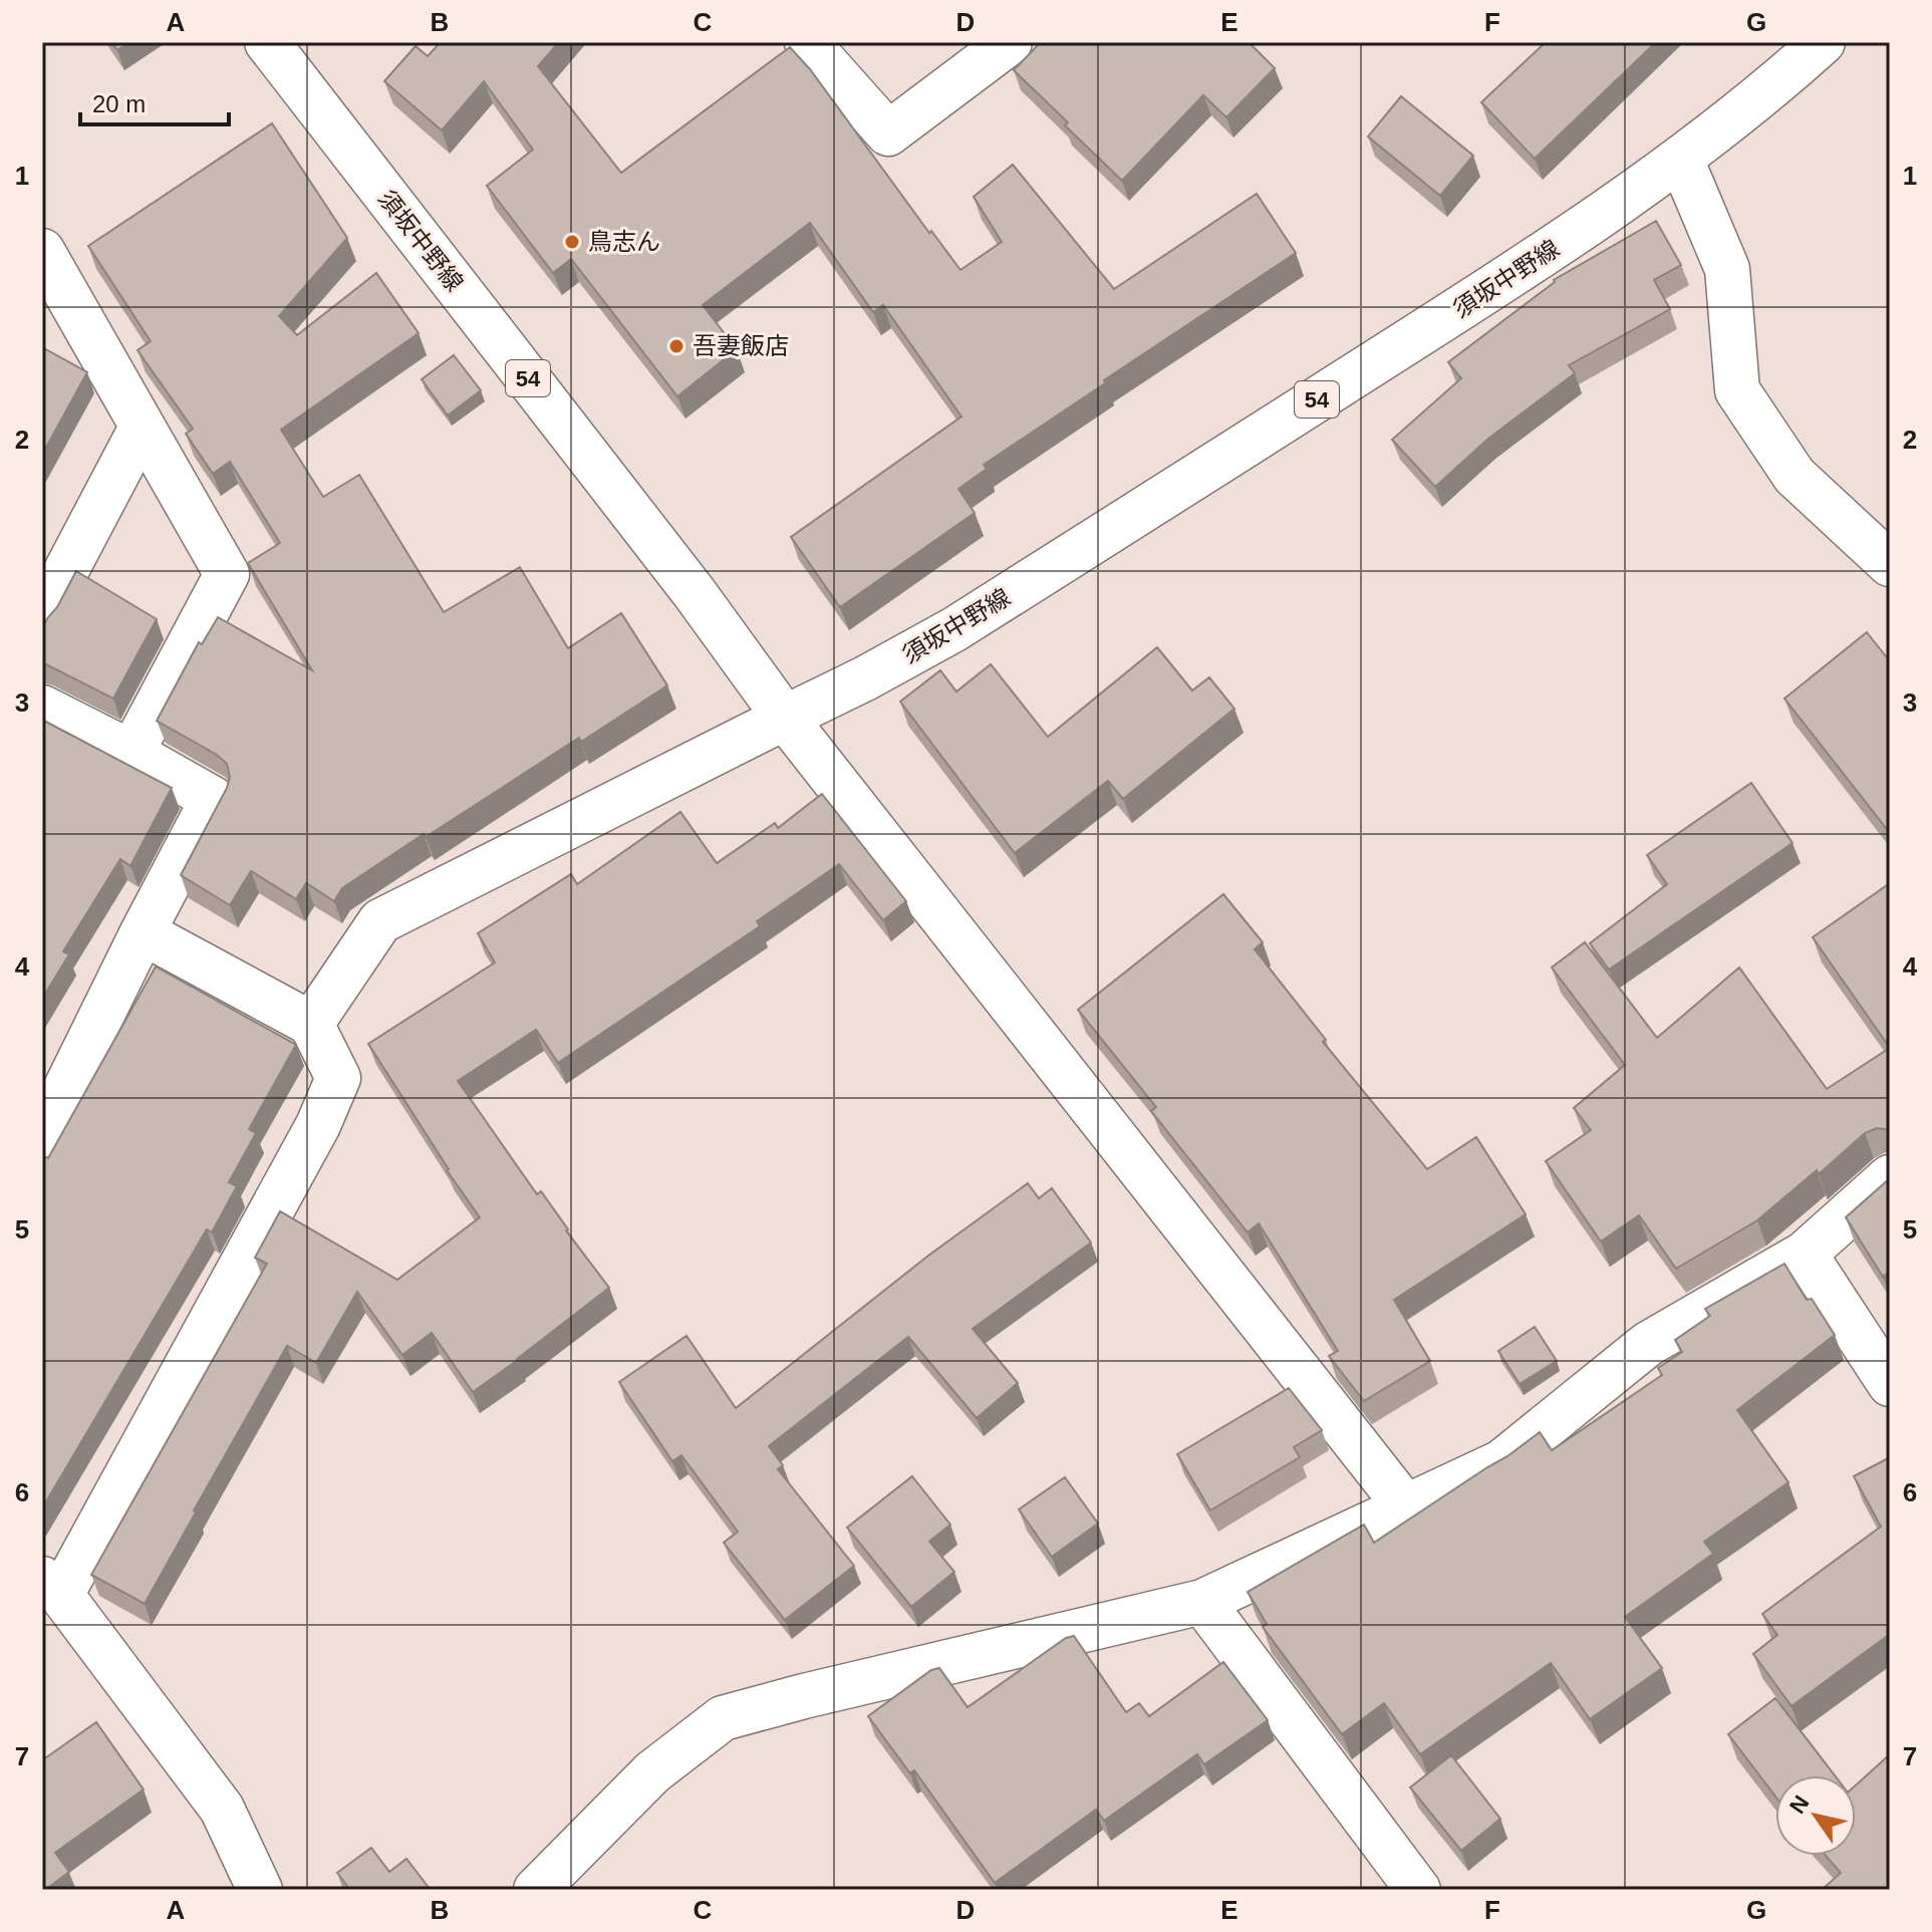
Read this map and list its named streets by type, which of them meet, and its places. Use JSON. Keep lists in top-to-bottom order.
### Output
{
  "streets": {
    "street": ["須坂中野線", "54"]
  },
  "places": ["鳥志ん", "吾妻飯店"],
  "scale_bar": "20 m",
  "north": "top left",
  "grid": {
    "columns": [
      "A",
      "B",
      "C",
      "D",
      "E",
      "F",
      "G"
    ],
    "rows": [
      "1",
      "2",
      "3",
      "4",
      "5",
      "6",
      "7"
    ]
  }
}
